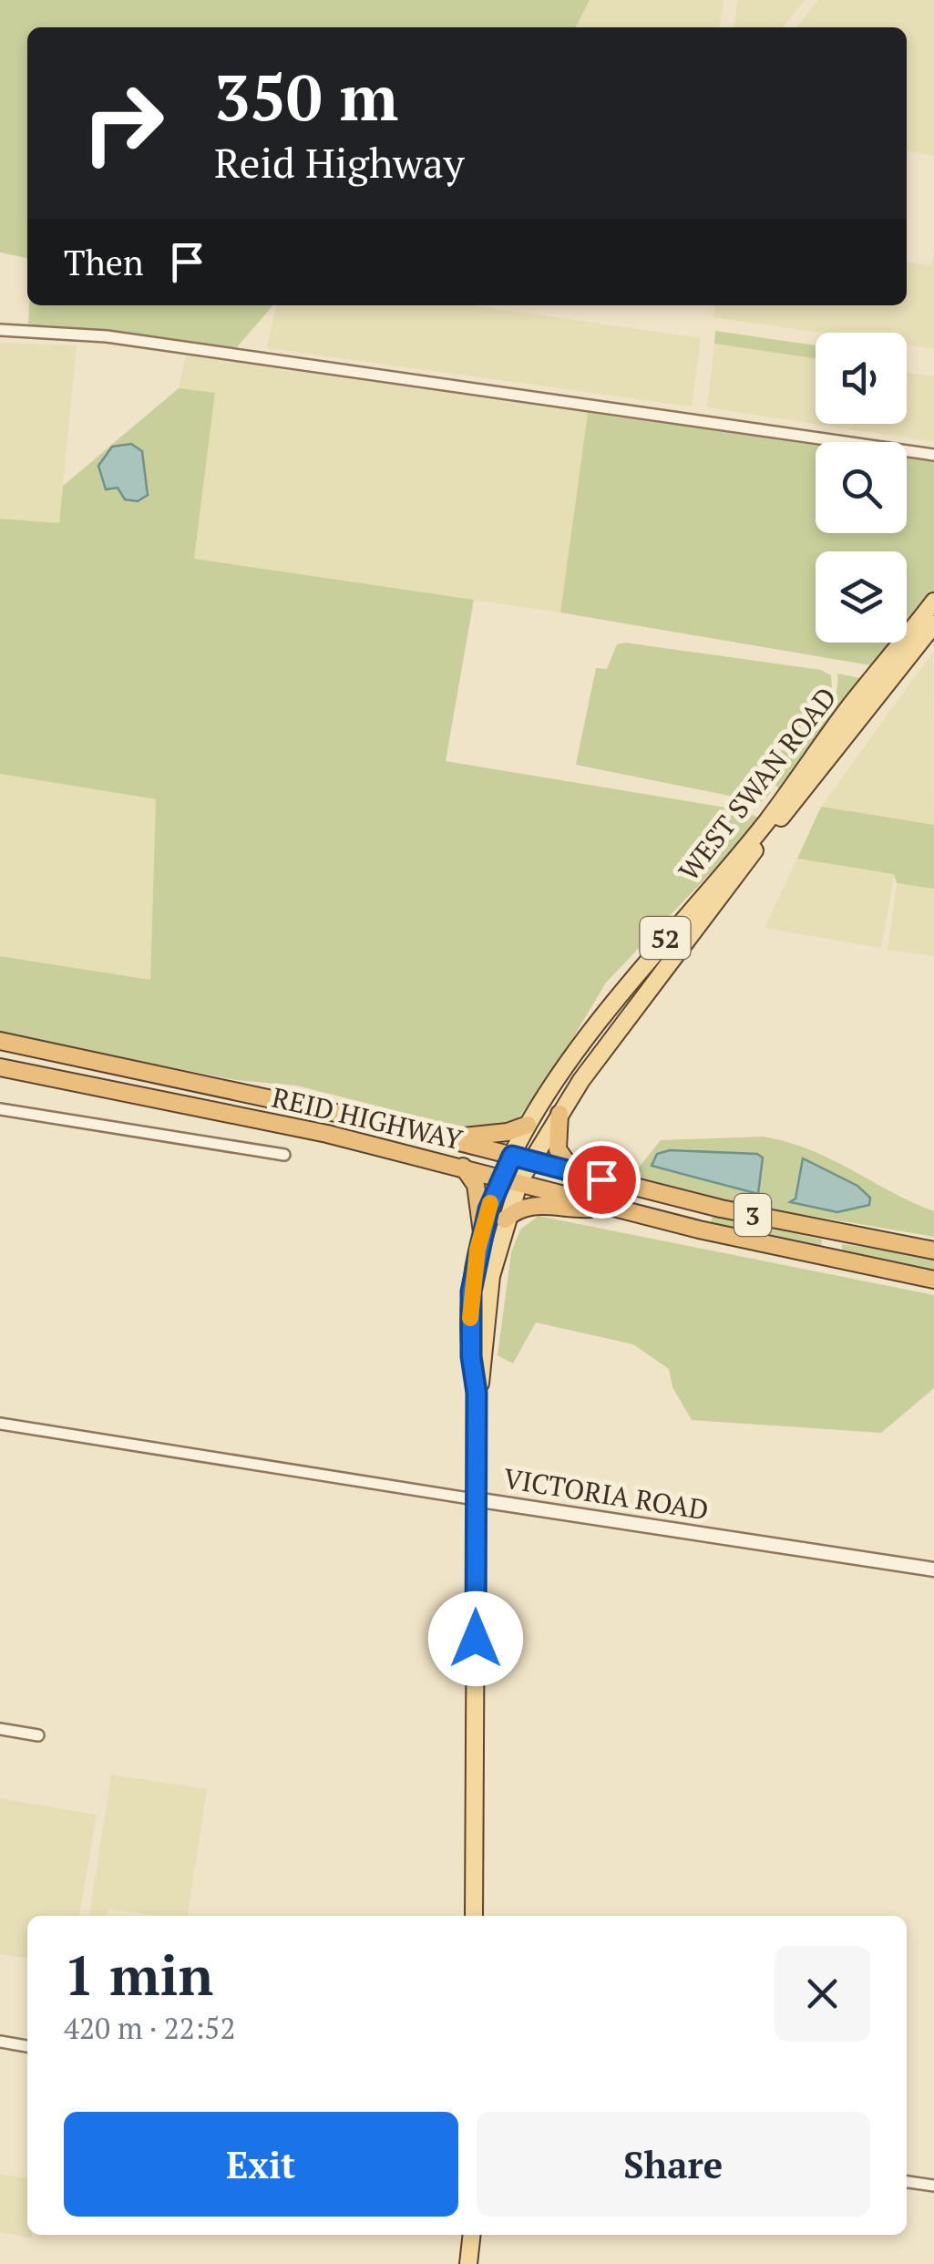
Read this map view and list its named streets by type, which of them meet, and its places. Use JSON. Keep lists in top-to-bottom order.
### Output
{
  "streets": {
    "highway": ["REID HIGHWAY", "3"],
    "main road": ["WEST SWAN ROAD", "52"],
    "street": ["VICTORIA ROAD"]
  },
  "crossings": [
    ["WEST SWAN ROAD", "REID HIGHWAY"],
    ["WEST SWAN ROAD", "VICTORIA ROAD"]
  ],
  "page": {
    "turn": ["350 m", "Reid Highway"],
    "then": "Then",
    "heading": ["1 min", "420 m · 22:52"],
    "buttons": ["Exit", "Share"]
  }
}
